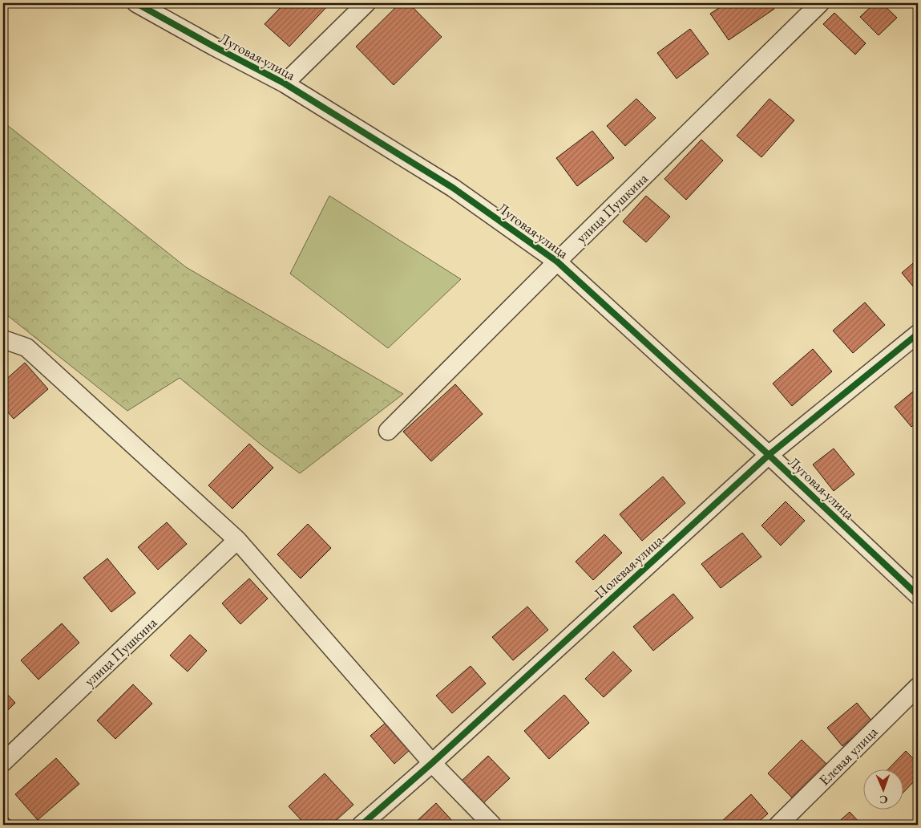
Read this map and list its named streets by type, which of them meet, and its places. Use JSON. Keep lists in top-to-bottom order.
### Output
{
  "streets": {
    "street": [
      "Луговая улица",
      "улица Пушкина",
      "Полевая улица",
      "Елевая улица"
    ]
  },
  "crossings": [
    ["Луговая улица", "улица Пушкина"],
    ["Луговая улица", "Полевая улица"]
  ],
  "north": "bottom"
}
